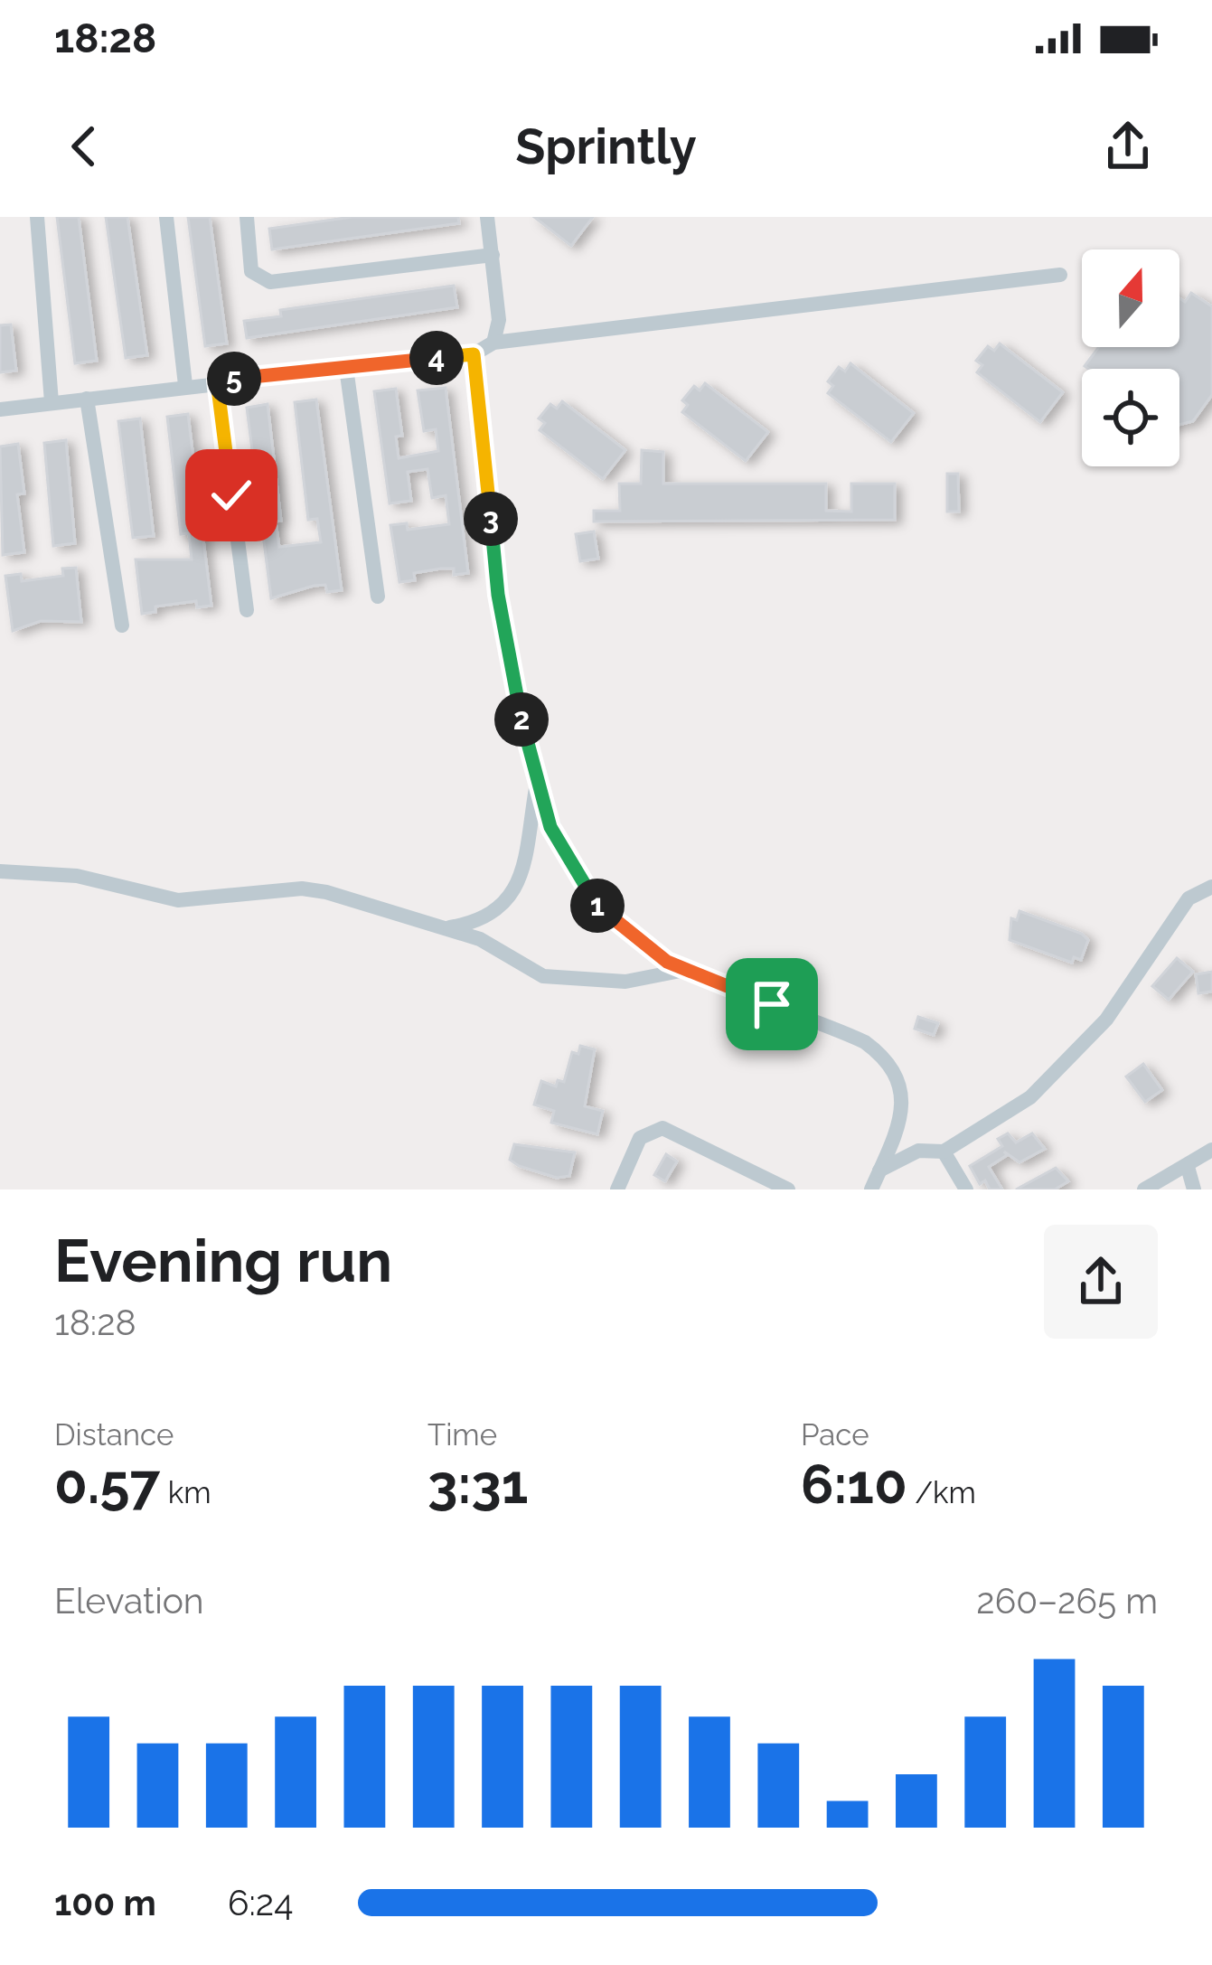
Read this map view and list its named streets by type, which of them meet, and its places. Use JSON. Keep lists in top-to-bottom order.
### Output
{
  "north": "top",
  "page": {
    "status": "18:28",
    "header": "Sprintly",
    "pins": [
      "4",
      "5",
      "3",
      "2",
      "1"
    ],
    "heading": ["Evening run", "18:28"],
    "stats": [
      ["Distance", "0.57 km"],
      ["Time", "3:31"],
      ["Pace", "6:10 /km"]
    ],
    "chart": ["Elevation", "260–265 m"],
    "list": [
      {
        "name": "100 m",
        "note": "6:24"
      }
    ]
  }
}
